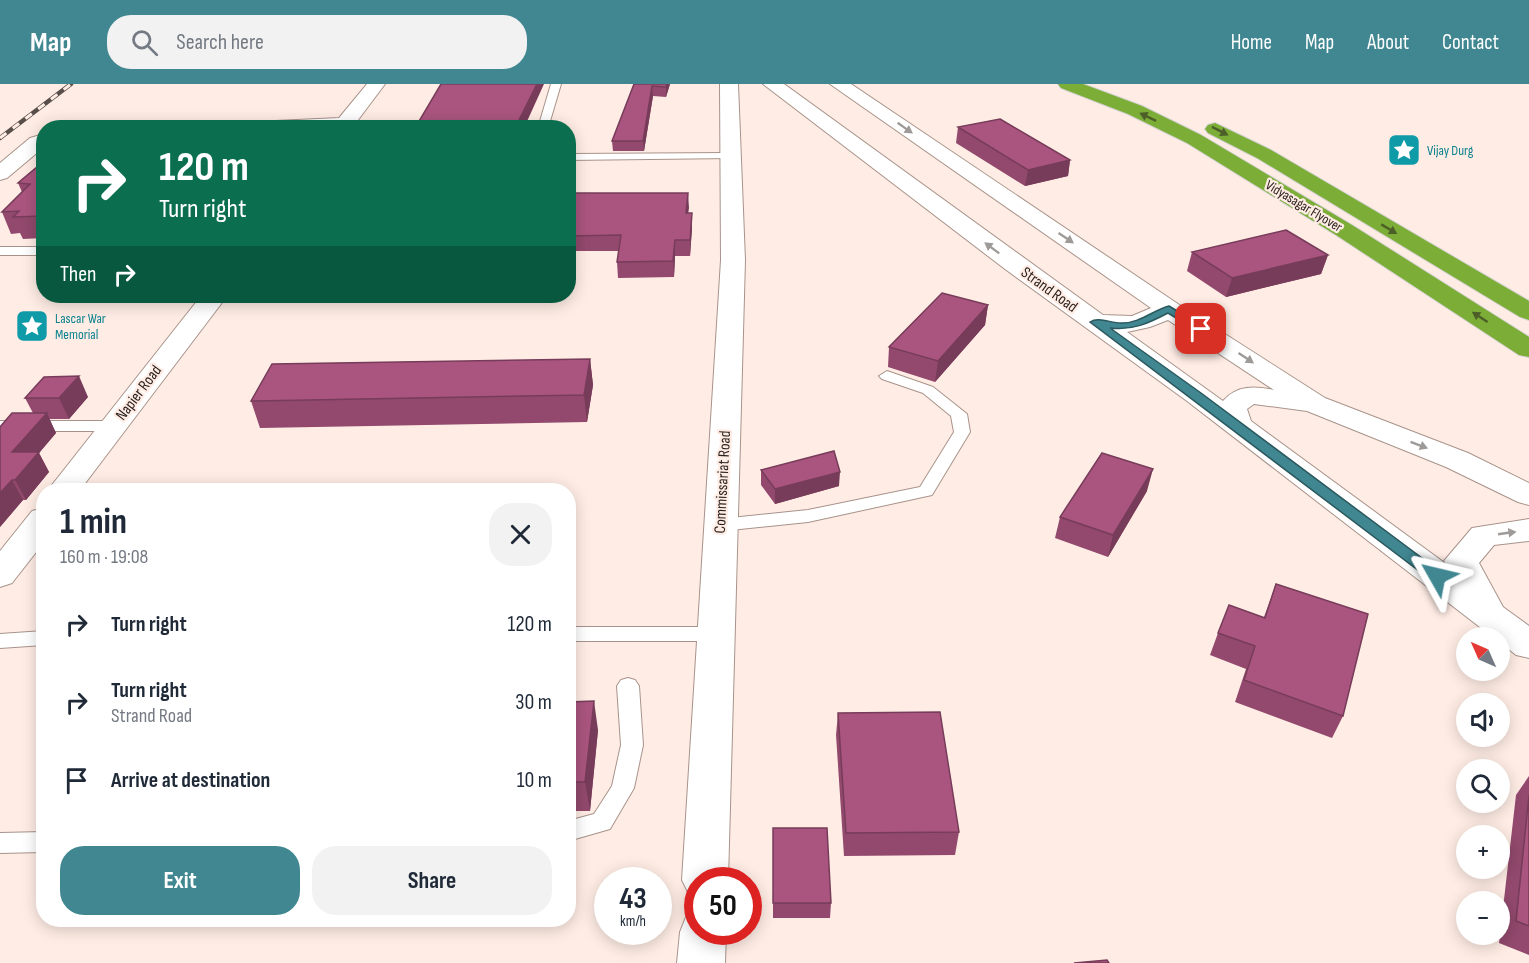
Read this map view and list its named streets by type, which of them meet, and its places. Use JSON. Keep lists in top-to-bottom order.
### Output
{
  "streets": {
    "highway": ["Vidyasagar Flyover"],
    "main road": ["Strand Road", "Napier Road", "Commissariat Road"]
  },
  "places": {
    "place": ["Vijay Durg", "Lascar War Memorial"]
  },
  "north": "top left",
  "page": {
    "header": "Map",
    "search": "Search here",
    "nav": [
      "Home",
      "Map",
      "About",
      "Contact"
    ],
    "turn": ["120 m", "Turn right"],
    "then": "Then",
    "heading": ["1 min", "160 m · 19:08"],
    "list": [
      {
        "name": "Turn right",
        "value": "120 m"
      },
      {
        "name": "Turn right",
        "note": "Strand Road",
        "value": "30 m"
      },
      {
        "name": "Arrive at destination",
        "value": "10 m"
      }
    ],
    "map_buttons": ["+", "−"],
    "buttons": ["Exit", "Share"],
    "speed": "43 km/h",
    "limit": "50"
  }
}
